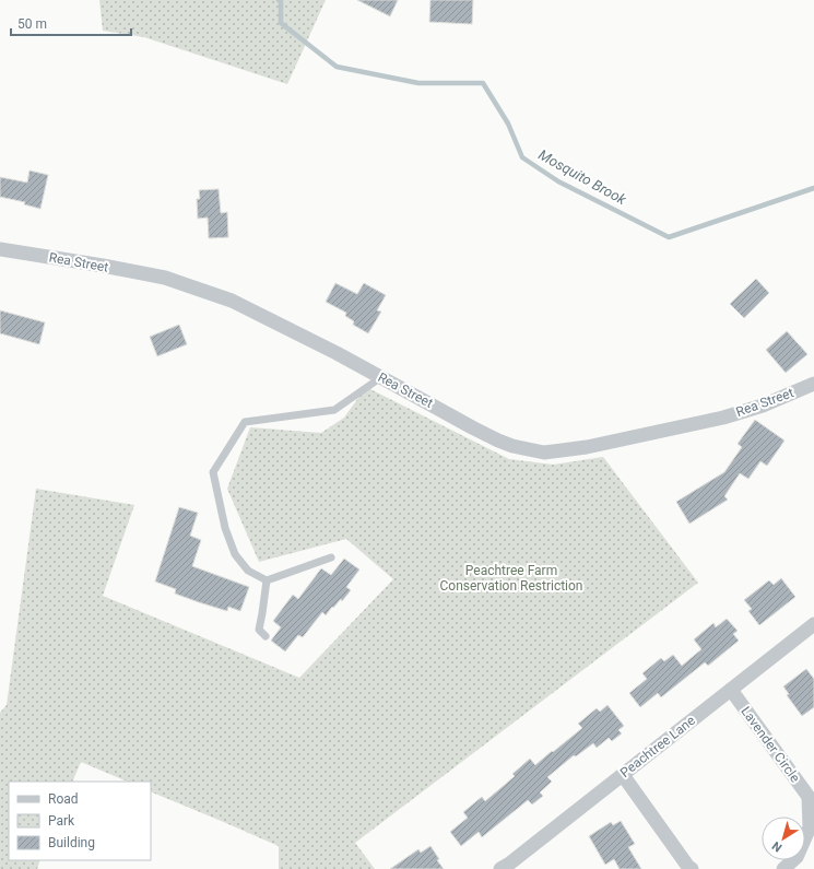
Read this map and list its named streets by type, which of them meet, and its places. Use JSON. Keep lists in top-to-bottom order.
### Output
{
  "streets": {
    "street": ["Rea Street", "Lavender Circle", "Peachtree Lane"]
  },
  "crossings": [
    ["Lavender Circle", "Peachtree Lane"]
  ],
  "water": ["Mosquito Brook"],
  "parks": ["Peachtree Farm Conservation Restriction"],
  "legend": ["Road", "Park", "Building"],
  "scale_bar": "50 m",
  "north": "bottom left"
}
